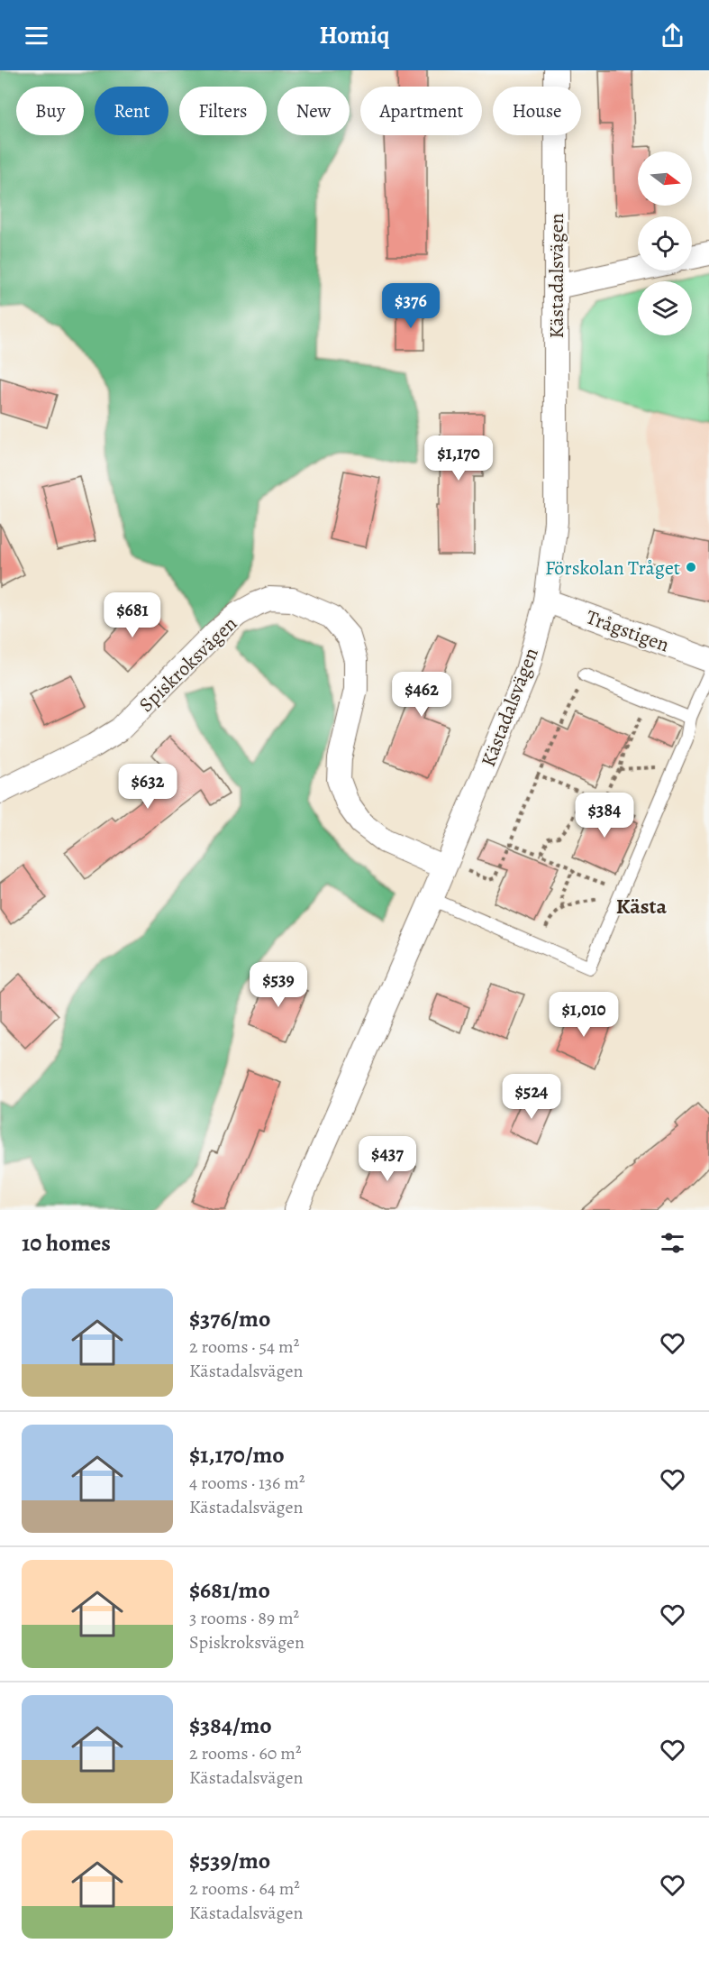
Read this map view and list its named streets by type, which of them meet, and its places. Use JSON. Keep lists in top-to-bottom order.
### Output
{
  "streets": {
    "street": ["Kästadalsvägen", "Trågstigen", "Spiskroksvägen"]
  },
  "crossings": [
    ["Kästadalsvägen", "Trågstigen"],
    ["Kästadalsvägen", "Spiskroksvägen"]
  ],
  "districts": ["Kästa"],
  "places": ["Förskolan Tråget"],
  "north": "right",
  "page": {
    "header": "Homiq",
    "chip": [
      "Buy",
      "Rent",
      "Filters",
      "New",
      "Apartment",
      "House"
    ],
    "price": [
      "$376",
      "$1,170",
      "$681",
      "$462",
      "$632",
      "$384",
      "$539",
      "$1,010",
      "$524",
      "$437"
    ],
    "heading": "10 homes",
    "list": [
      {
        "name": "$376/mo",
        "note": "2 rooms · 54 m² · Kästadalsvägen"
      },
      {
        "name": "$1,170/mo",
        "note": "4 rooms · 136 m² · Kästadalsvägen"
      },
      {
        "name": "$681/mo",
        "note": "3 rooms · 89 m² · Spiskroksvägen"
      },
      {
        "name": "$384/mo",
        "note": "2 rooms · 60 m² · Kästadalsvägen"
      },
      {
        "name": "$539/mo",
        "note": "2 rooms · 64 m² · Kästadalsvägen"
      }
    ]
  }
}
